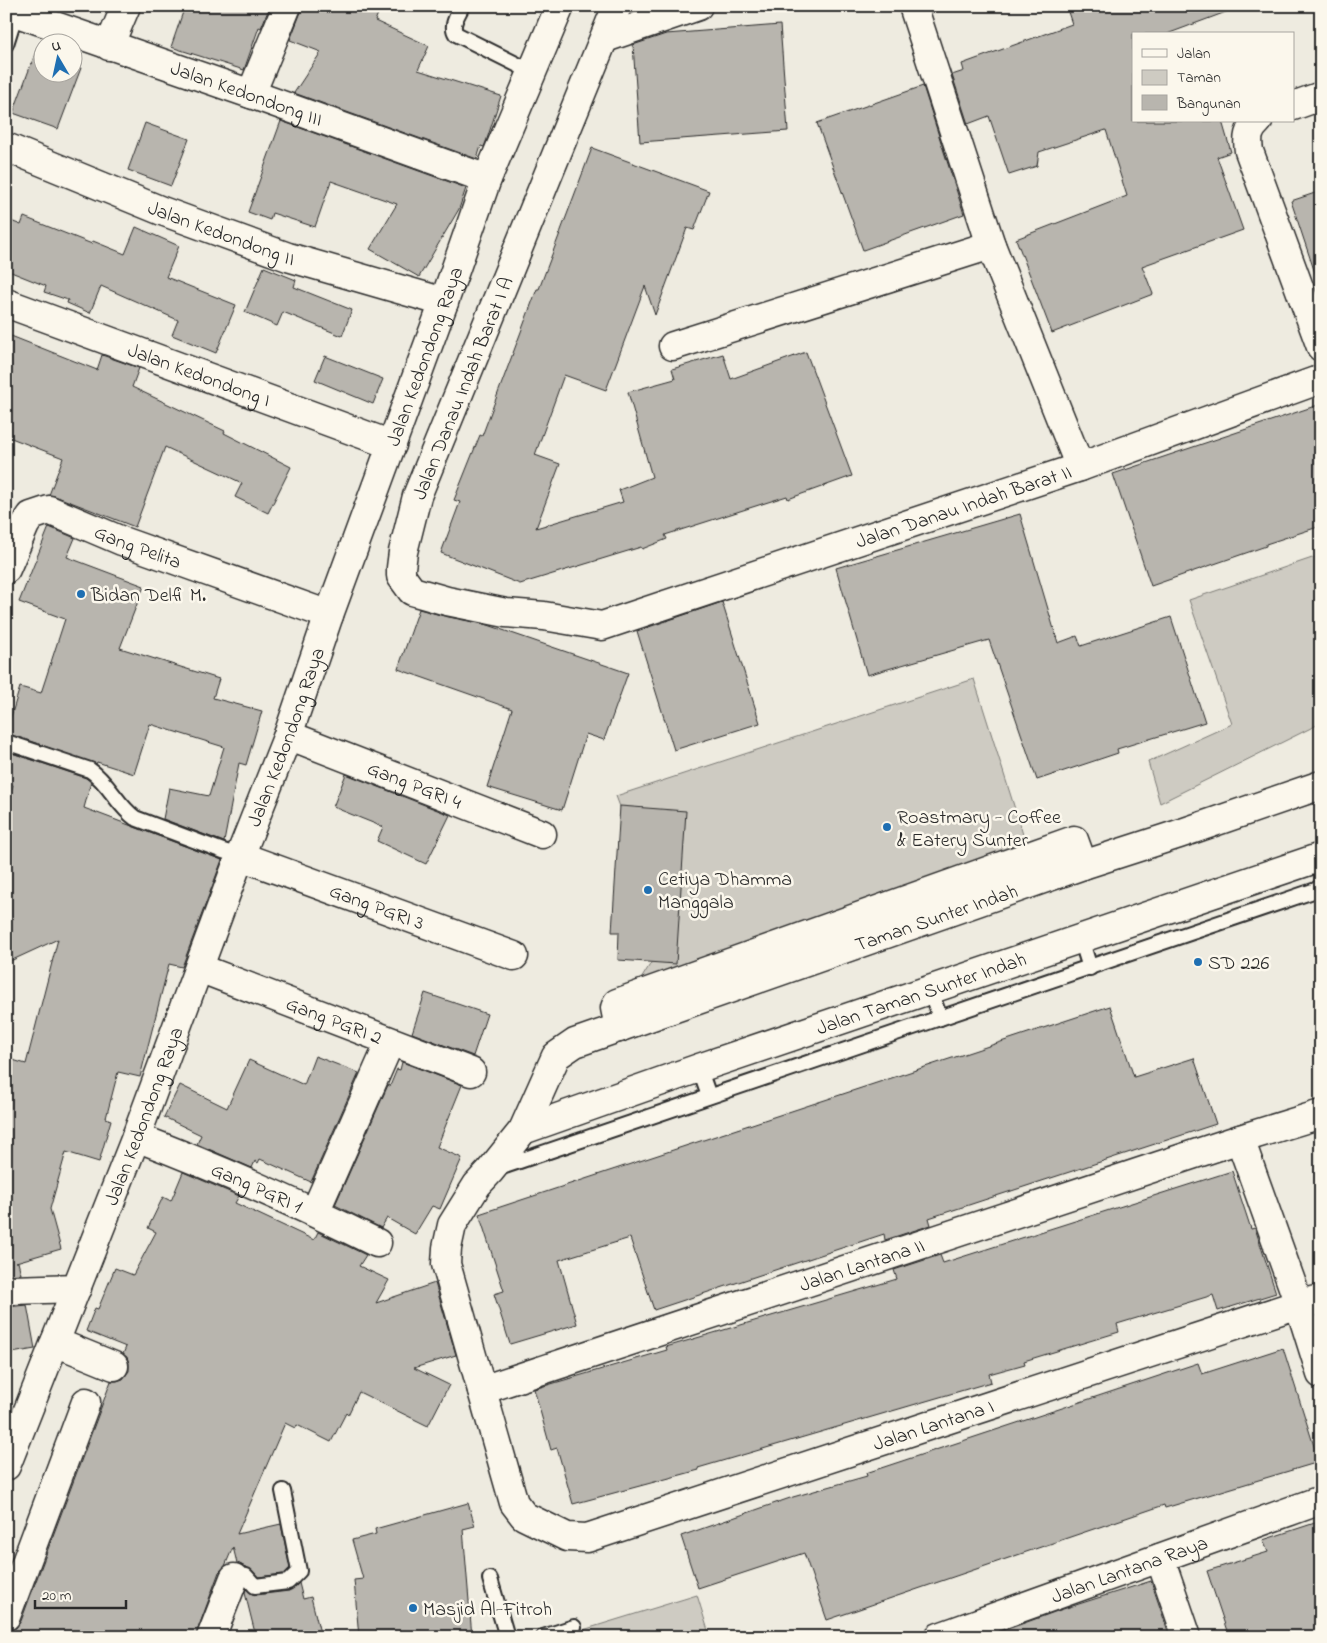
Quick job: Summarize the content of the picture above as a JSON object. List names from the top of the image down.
{
  "streets": {
    "street": [
      "Jalan Kedondong III",
      "Jalan Kedondong II",
      "Jalan Kedondong Raya",
      "Jalan Kedondong I",
      "Jalan Danau Indah Barat I A",
      "Jalan Danau Indah Barat II",
      "Gang Pelita",
      "Gang PGRI 4",
      "Gang PGRI 3",
      "Taman Sunter Indah",
      "Jalan Taman Sunter Indah",
      "Gang PGRI 2",
      "Gang PGRI 1",
      "Jalan Lantana II",
      "Jalan Lantana I",
      "Jalan Lantana Raya"
    ]
  },
  "crossings": [
    ["Jalan Kedondong III", "Jalan Kedondong Raya"],
    ["Jalan Kedondong II", "Jalan Kedondong Raya"],
    ["Jalan Kedondong Raya", "Jalan Kedondong I"],
    ["Jalan Kedondong Raya", "Gang Pelita"],
    ["Jalan Kedondong Raya", "Gang PGRI 4"],
    ["Jalan Kedondong Raya", "Gang PGRI 3"],
    ["Jalan Kedondong Raya", "Gang PGRI 2"],
    ["Jalan Kedondong Raya", "Gang PGRI 1"],
    ["Jalan Danau Indah Barat I A", "Jalan Danau Indah Barat II"],
    ["Taman Sunter Indah", "Jalan Taman Sunter Indah"],
    ["Jalan Lantana II", "Jalan Lantana I"]
  ],
  "places": [
    "Bidan Delfi M.",
    "Roastmary - Coffee & Eatery Sunter",
    "Cetiya Dhamma Manggala",
    "SD 226",
    "Masjid Al-Fitroh"
  ],
  "legend": ["Jalan", "Taman", "Bangunan"],
  "scale_bar": "20 m",
  "north": "top"
}
